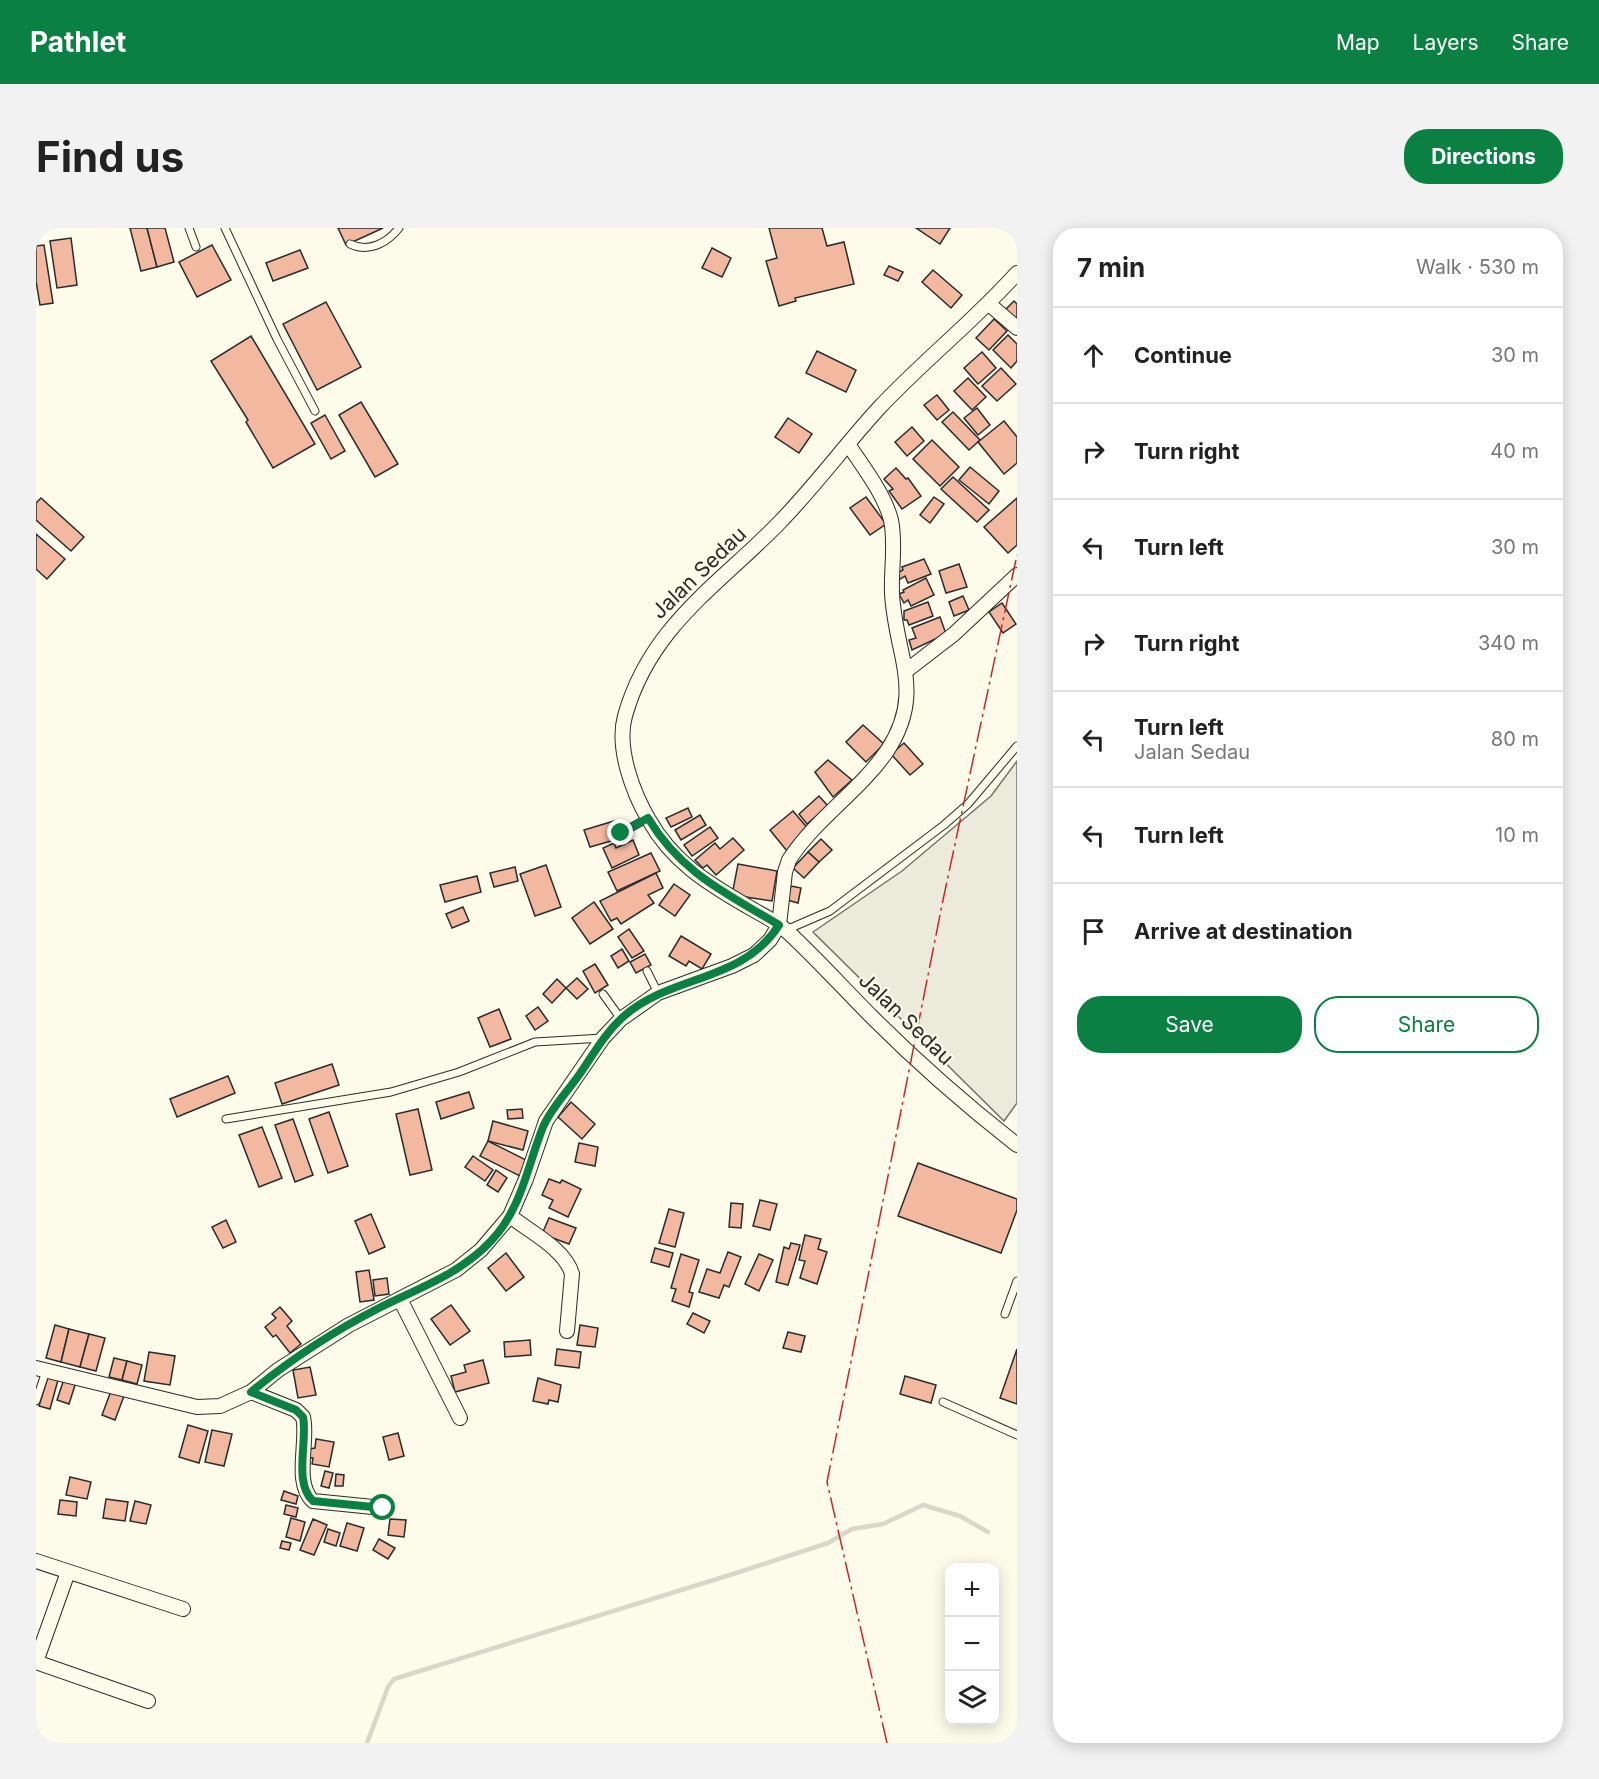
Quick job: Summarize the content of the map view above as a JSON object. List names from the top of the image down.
{
  "streets": {
    "street": ["Jalan Sedau"]
  },
  "page": {
    "header": "Pathlet",
    "nav": ["Map", "Layers", "Share"],
    "buttons": [
      "Directions",
      ["Save", "Share"]
    ],
    "title": "Find us",
    "heading": ["7 min", "Walk · 530 m"],
    "list": [
      ["Continue", "30 m"],
      ["Turn right", "40 m"],
      ["Turn left", "30 m"],
      ["Turn right", "340 m"],
      ["Turn left", "Jalan Sedau", "80 m"],
      ["Turn left", "10 m"],
      "Arrive at destination"
    ],
    "map_buttons": ["+", "−"]
  }
}
